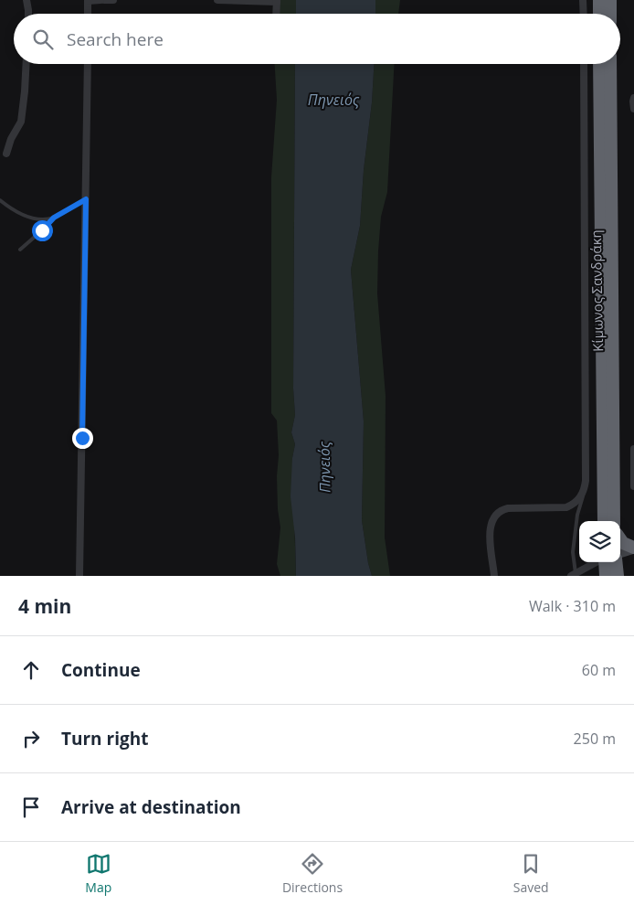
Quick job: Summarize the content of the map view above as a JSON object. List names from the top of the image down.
{
  "streets": {
    "highway": ["Κίμωνος Σανδράκη"]
  },
  "water": ["Πηνειός"],
  "page": {
    "search": "Search here",
    "heading": ["4 min", "Walk · 310 m"],
    "list": [
      ["Continue", "60 m"],
      ["Turn right", "250 m"],
      "Arrive at destination"
    ],
    "nav": ["Map", "Directions", "Saved"]
  }
}
